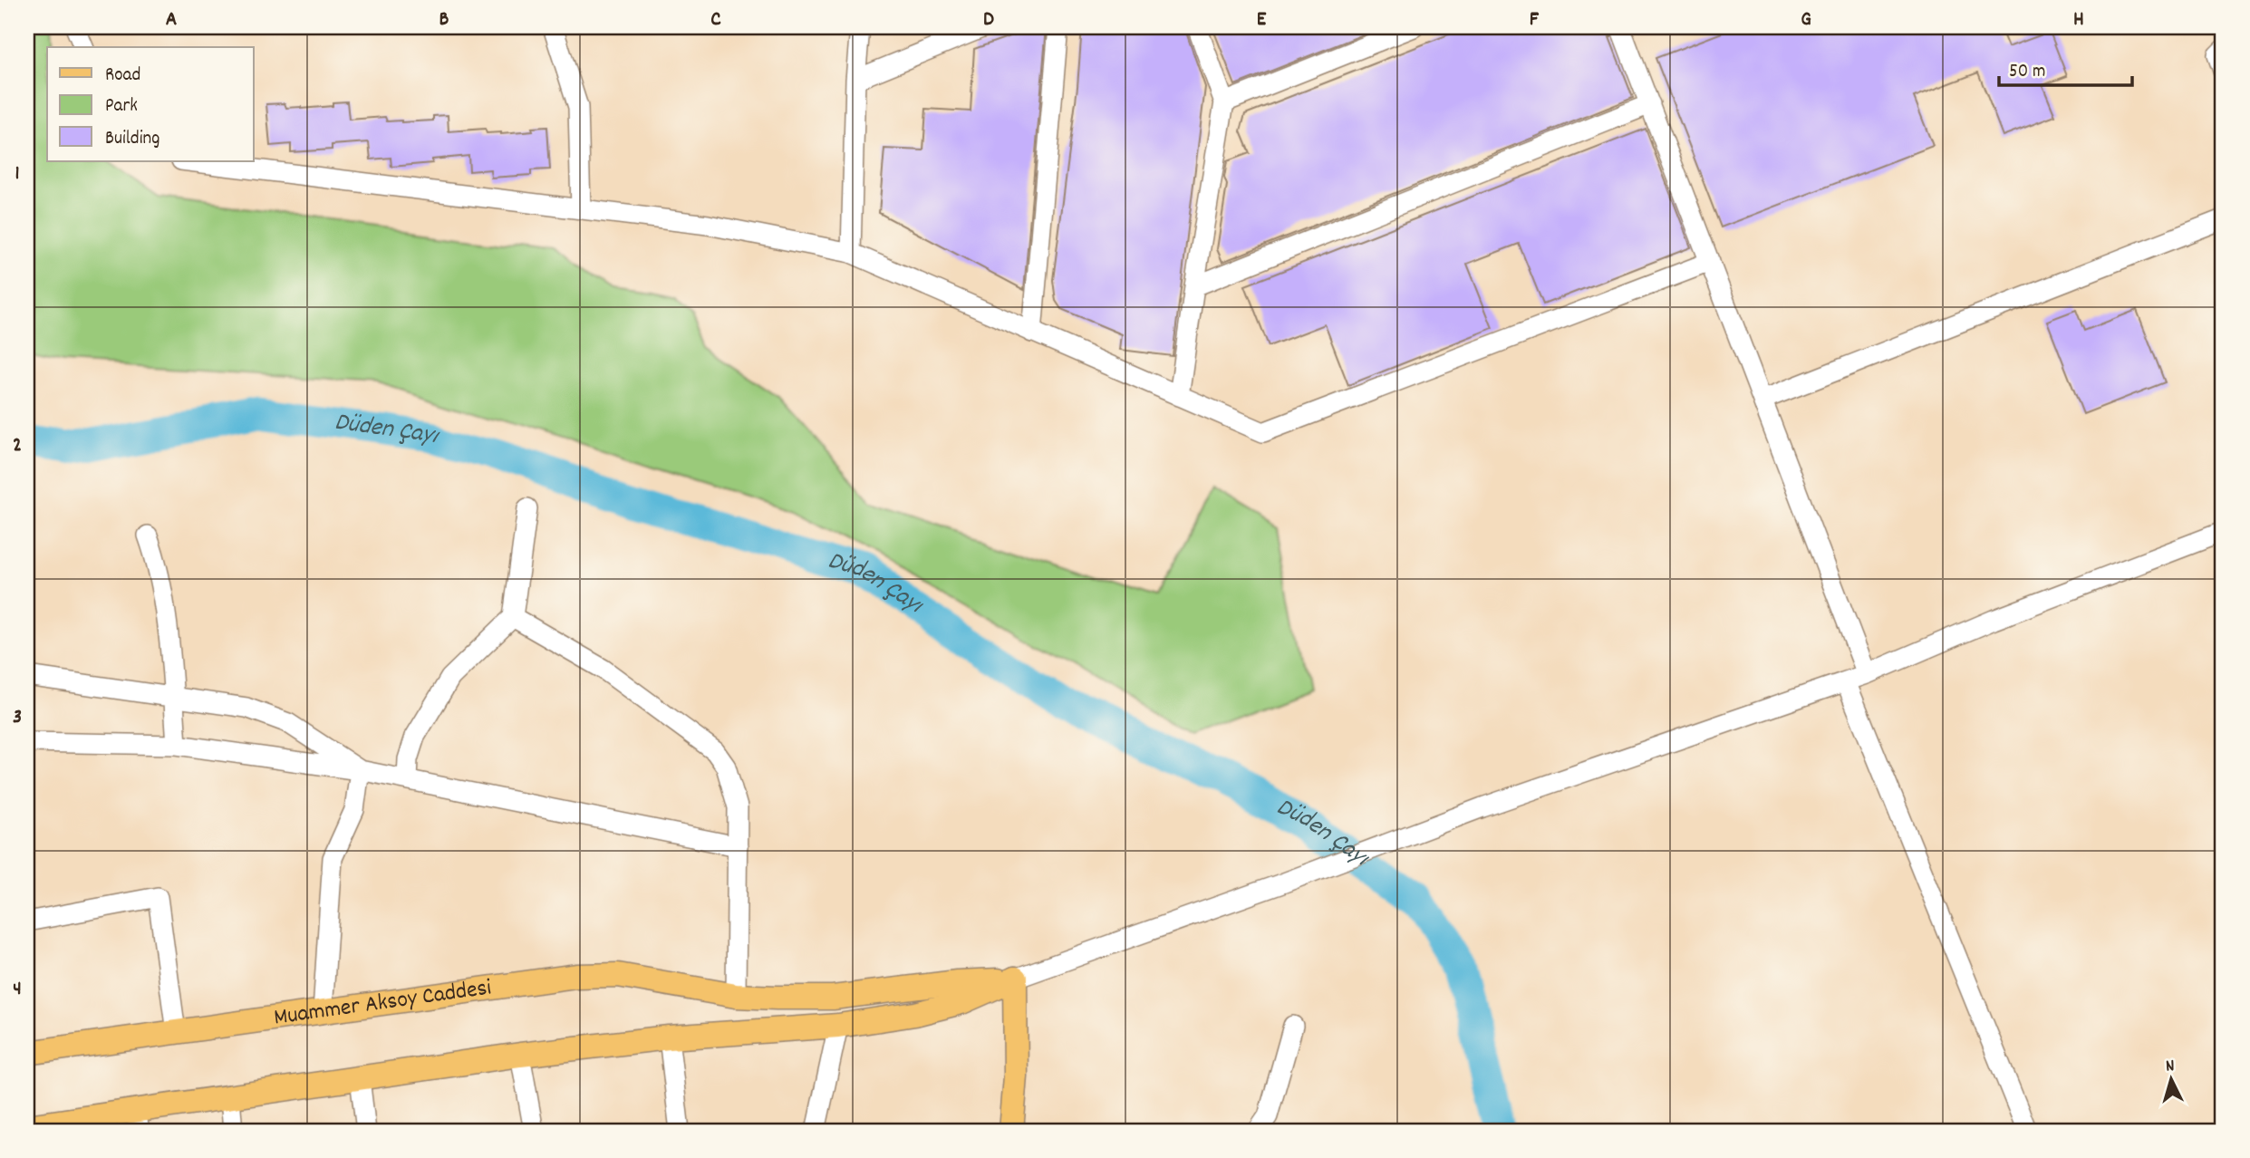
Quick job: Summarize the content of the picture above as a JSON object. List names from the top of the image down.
{
  "streets": {
    "main road": ["Muammer Aksoy Caddesi"]
  },
  "water": ["Düden Çayı"],
  "legend": ["Road", "Park", "Building"],
  "scale_bar": "50 m",
  "north": "top",
  "grid": {
    "columns": [
      "A",
      "B",
      "C",
      "D",
      "E",
      "F",
      "G",
      "H"
    ],
    "rows": [
      "1",
      "2",
      "3",
      "4"
    ]
  }
}
